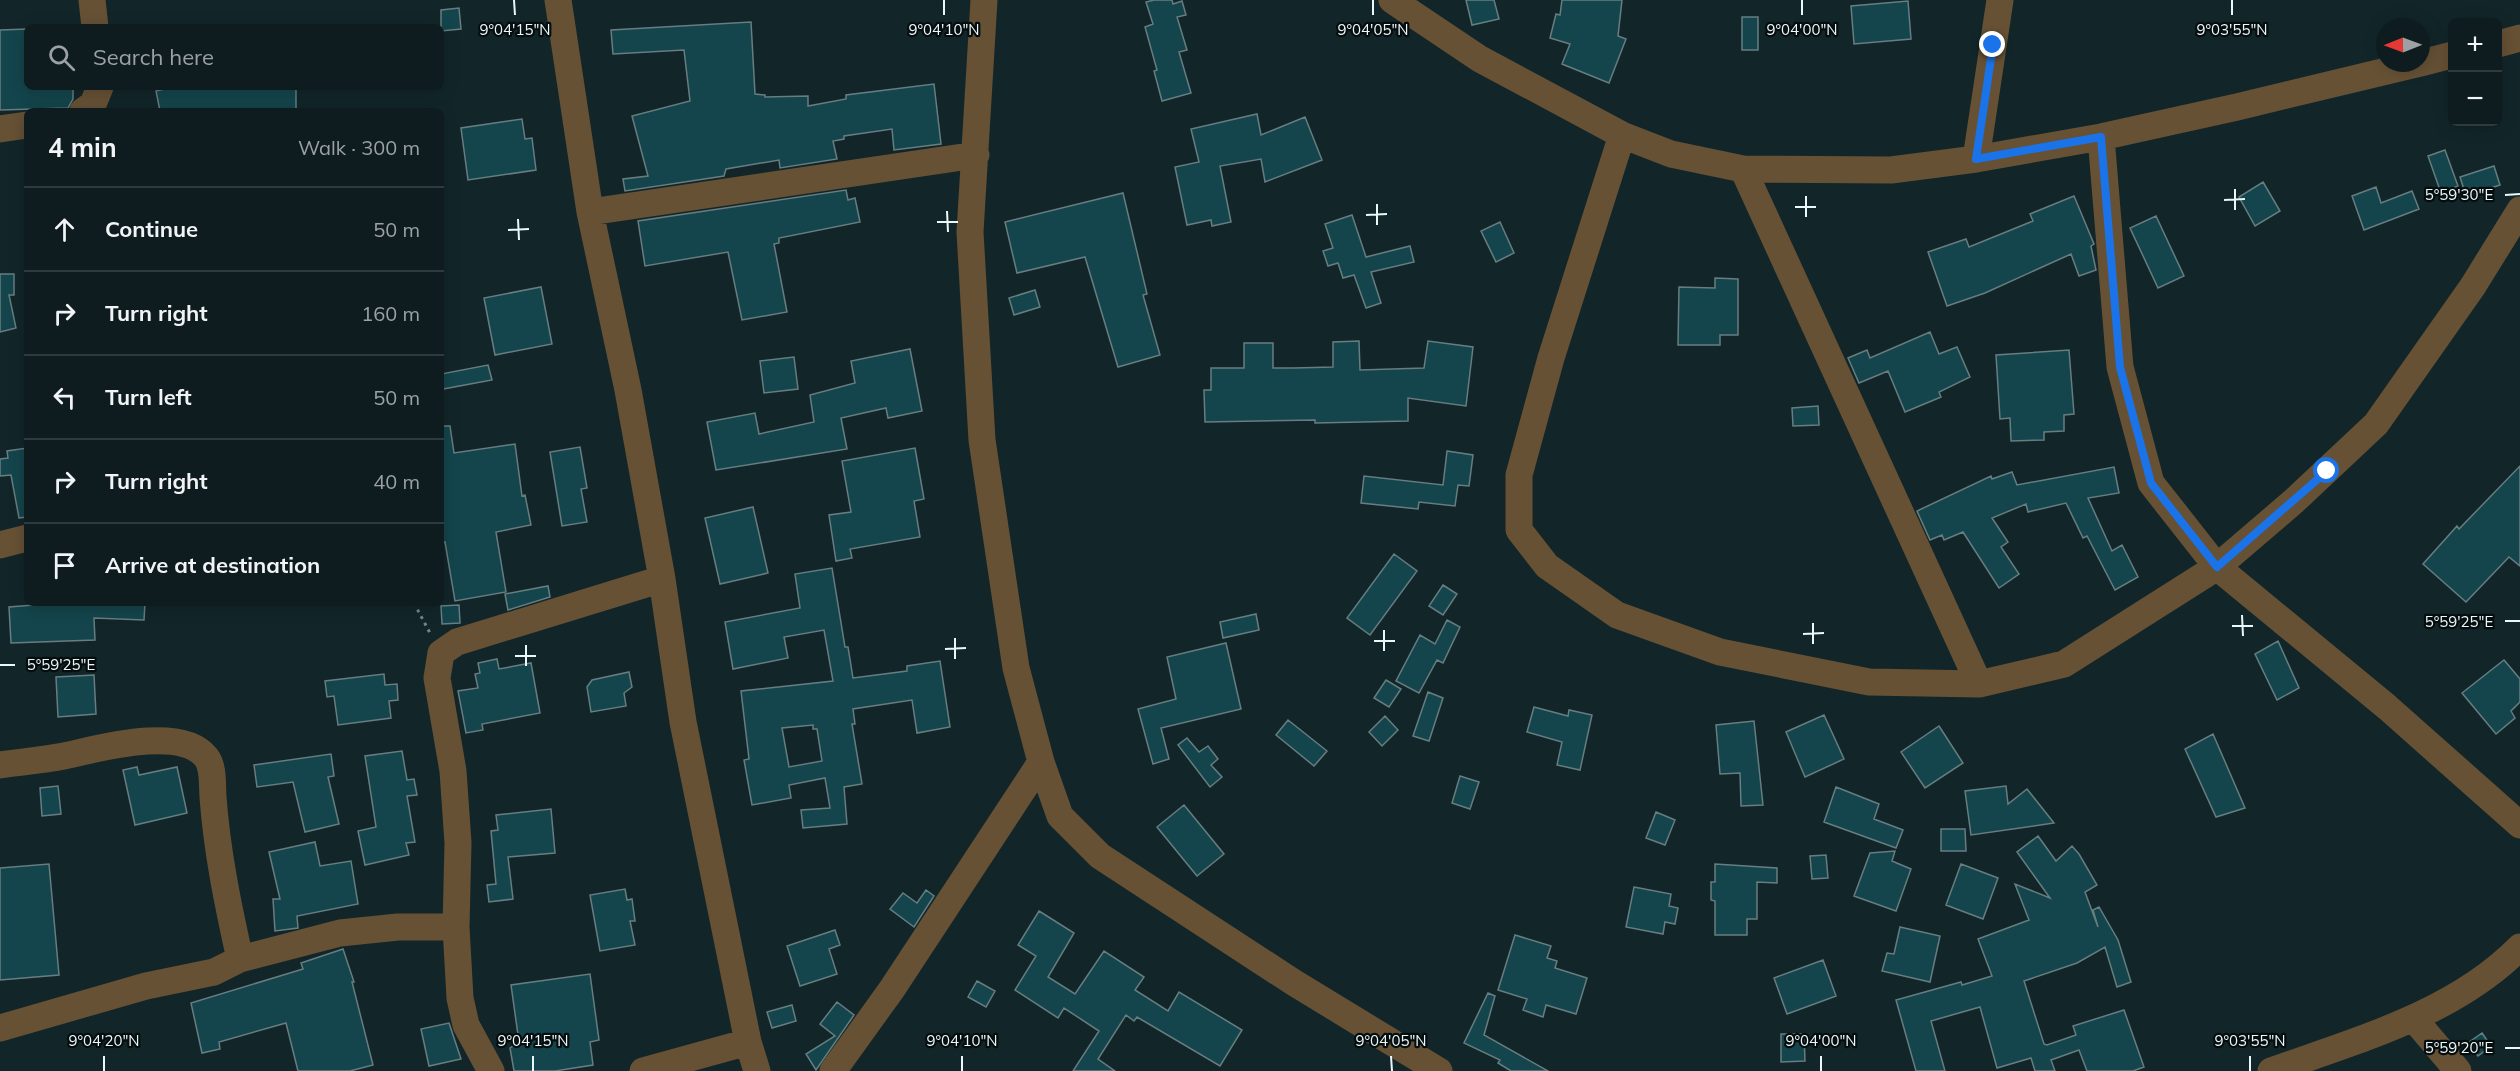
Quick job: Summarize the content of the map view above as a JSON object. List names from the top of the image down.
{
  "north": "left",
  "page": {
    "map_buttons": ["+", "−"],
    "search": "Search here",
    "heading": ["4 min", "Walk · 300 m"],
    "list": [
      ["Continue", "50 m"],
      ["Turn right", "160 m"],
      ["Turn left", "50 m"],
      ["Turn right", "40 m"],
      "Arrive at destination"
    ]
  },
  "coordinates": [
    "9°04'15\"N",
    "9°04'10\"N",
    "9°04'05\"N",
    "9°04'00\"N",
    "9°03'55\"N",
    "5°59'30\"E",
    "5°59'25\"E",
    "9°04'20\"N",
    "5°59'20\"E"
  ]
}
